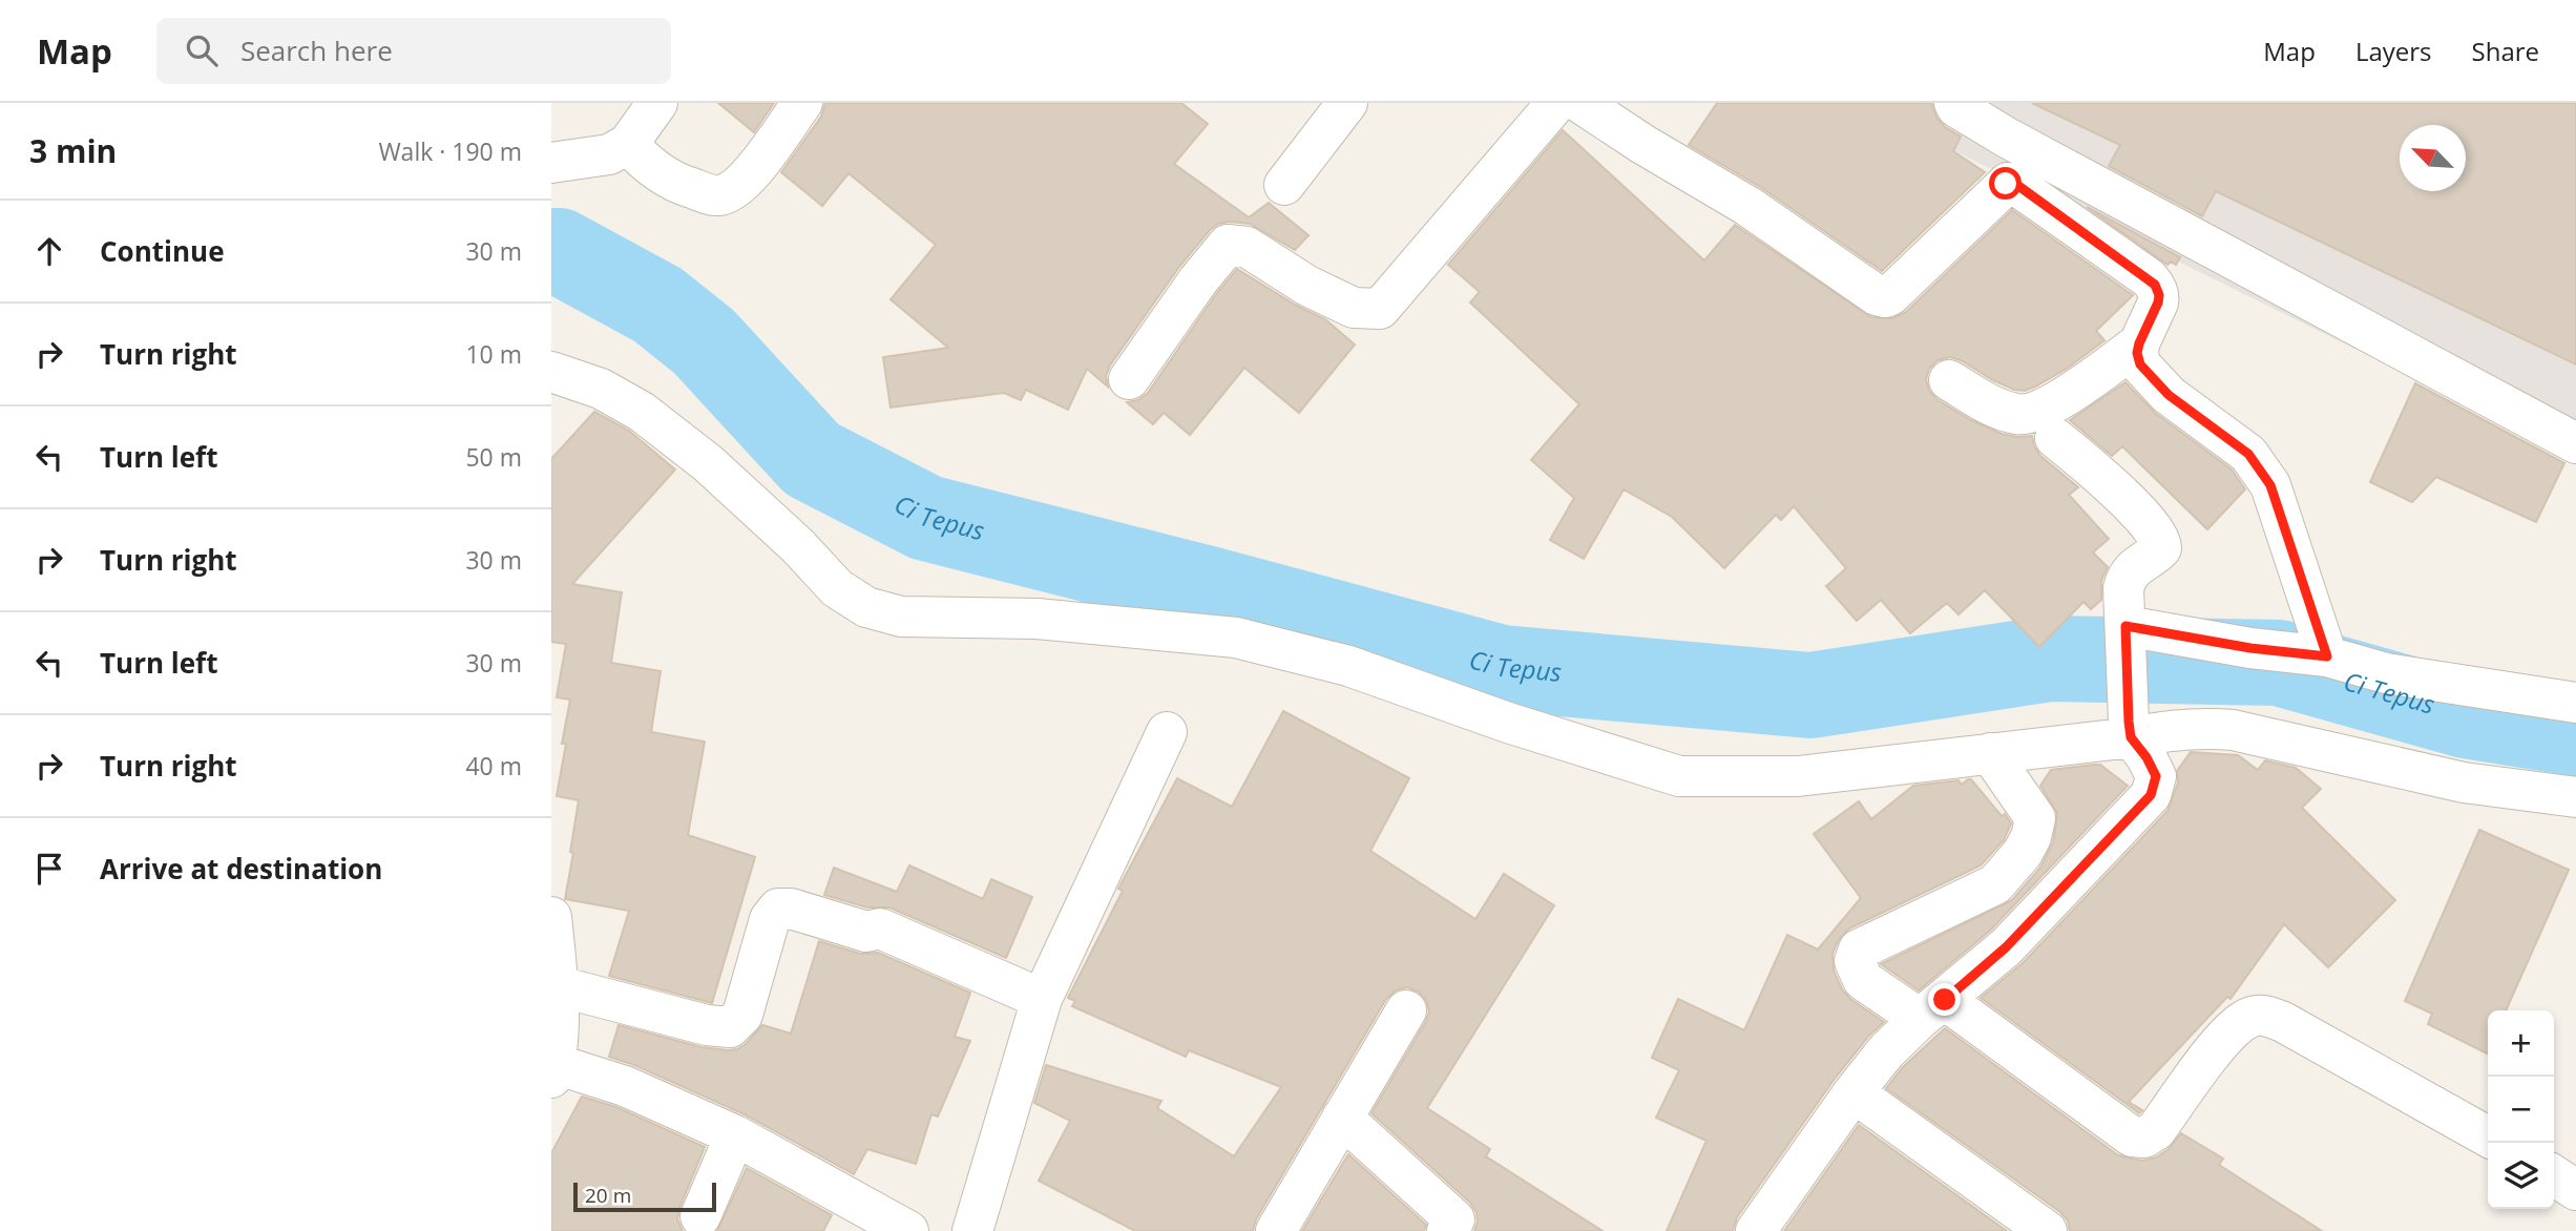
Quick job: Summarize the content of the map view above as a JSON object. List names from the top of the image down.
{
  "water": ["Ci Tepus"],
  "scale_bar": "20 m",
  "north": "top left",
  "page": {
    "header": "Map",
    "search": "Search here",
    "nav": ["Map", "Layers", "Share"],
    "heading": ["3 min", "Walk · 190 m"],
    "list": [
      ["Continue", "30 m"],
      ["Turn right", "10 m"],
      ["Turn left", "50 m"],
      ["Turn right", "30 m"],
      ["Turn left", "30 m"],
      ["Turn right", "40 m"],
      "Arrive at destination"
    ],
    "map_buttons": ["+", "−"],
    "scale": "20 m"
  }
}
